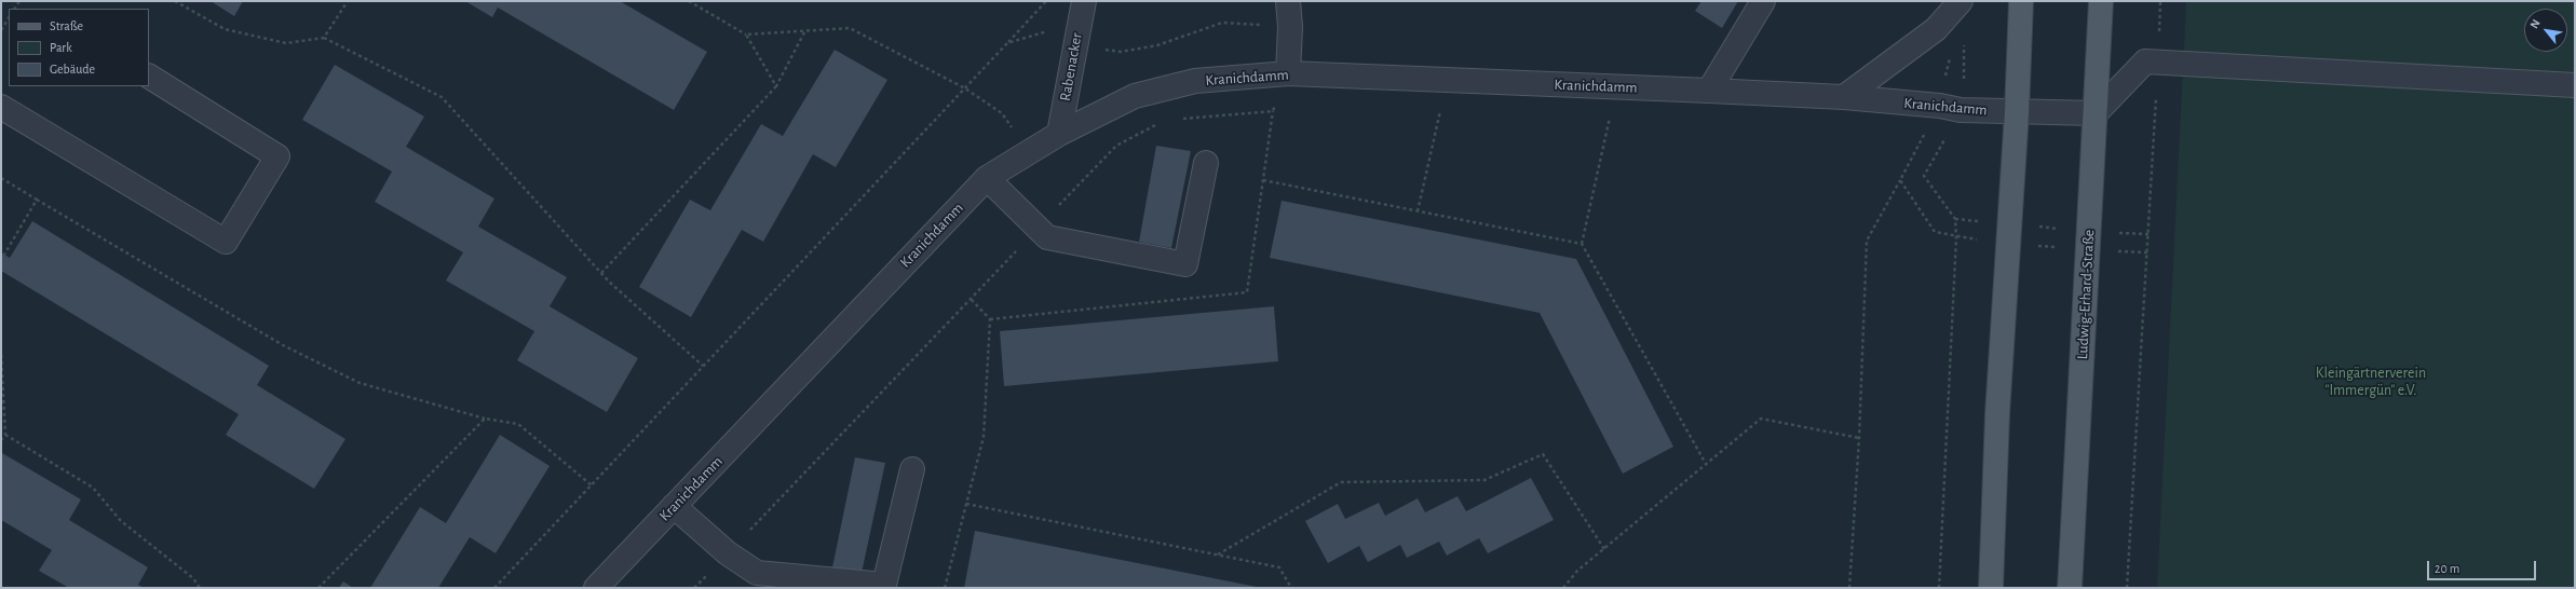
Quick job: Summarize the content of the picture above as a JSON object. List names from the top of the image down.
{
  "streets": {
    "main road": ["Ludwig-Erhard-Straße"],
    "street": ["Rabenacker", "Kranichdamm"]
  },
  "crossings": [
    ["Rabenacker", "Kranichdamm"],
    ["Kranichdamm", "Ludwig-Erhard-Straße"]
  ],
  "parks": ["Kleingärtnerverein \"Immergün\" e.V."],
  "legend": ["Straße", "Park", "Gebäude"],
  "scale_bar": "20 m",
  "north": "top left"
}
